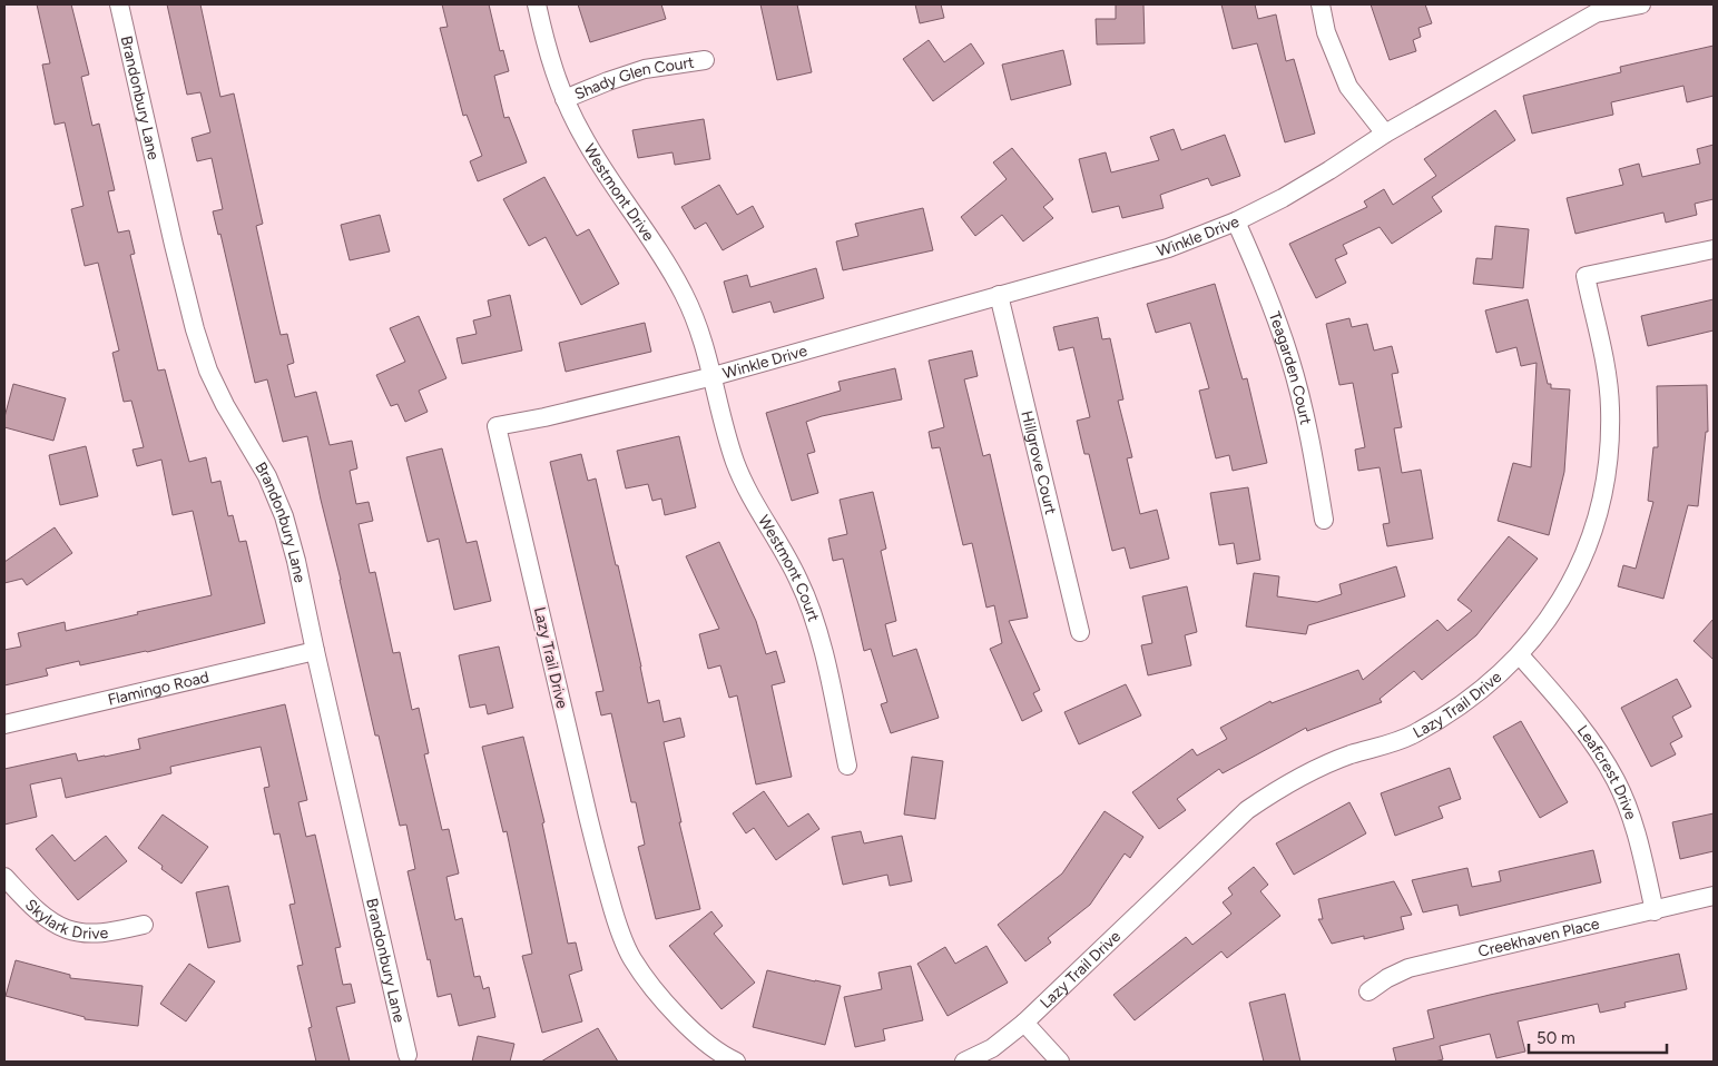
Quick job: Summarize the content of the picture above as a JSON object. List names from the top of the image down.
{
  "streets": {
    "street": [
      "Shady Glen Court",
      "Brandonbury Lane",
      "Westmont Drive",
      "Winkle Drive",
      "Teagarden Court",
      "Hillgrove Court",
      "Westmont Court",
      "Lazy Trail Drive",
      "Flamingo Road",
      "Leafcrest Drive",
      "Skylark Drive",
      "Creekhaven Place"
    ]
  },
  "crossings": [
    ["Shady Glen Court", "Westmont Drive"],
    ["Brandonbury Lane", "Flamingo Road"],
    ["Westmont Drive", "Winkle Drive"],
    ["Westmont Drive", "Westmont Court"],
    ["Westmont Drive", "Lazy Trail Drive"],
    ["Winkle Drive", "Teagarden Court"],
    ["Winkle Drive", "Hillgrove Court"],
    ["Winkle Drive", "Westmont Court"],
    ["Winkle Drive", "Lazy Trail Drive"],
    ["Westmont Court", "Lazy Trail Drive"],
    ["Lazy Trail Drive", "Leafcrest Drive"],
    ["Leafcrest Drive", "Creekhaven Place"]
  ],
  "scale_bar": "50 m"
}
